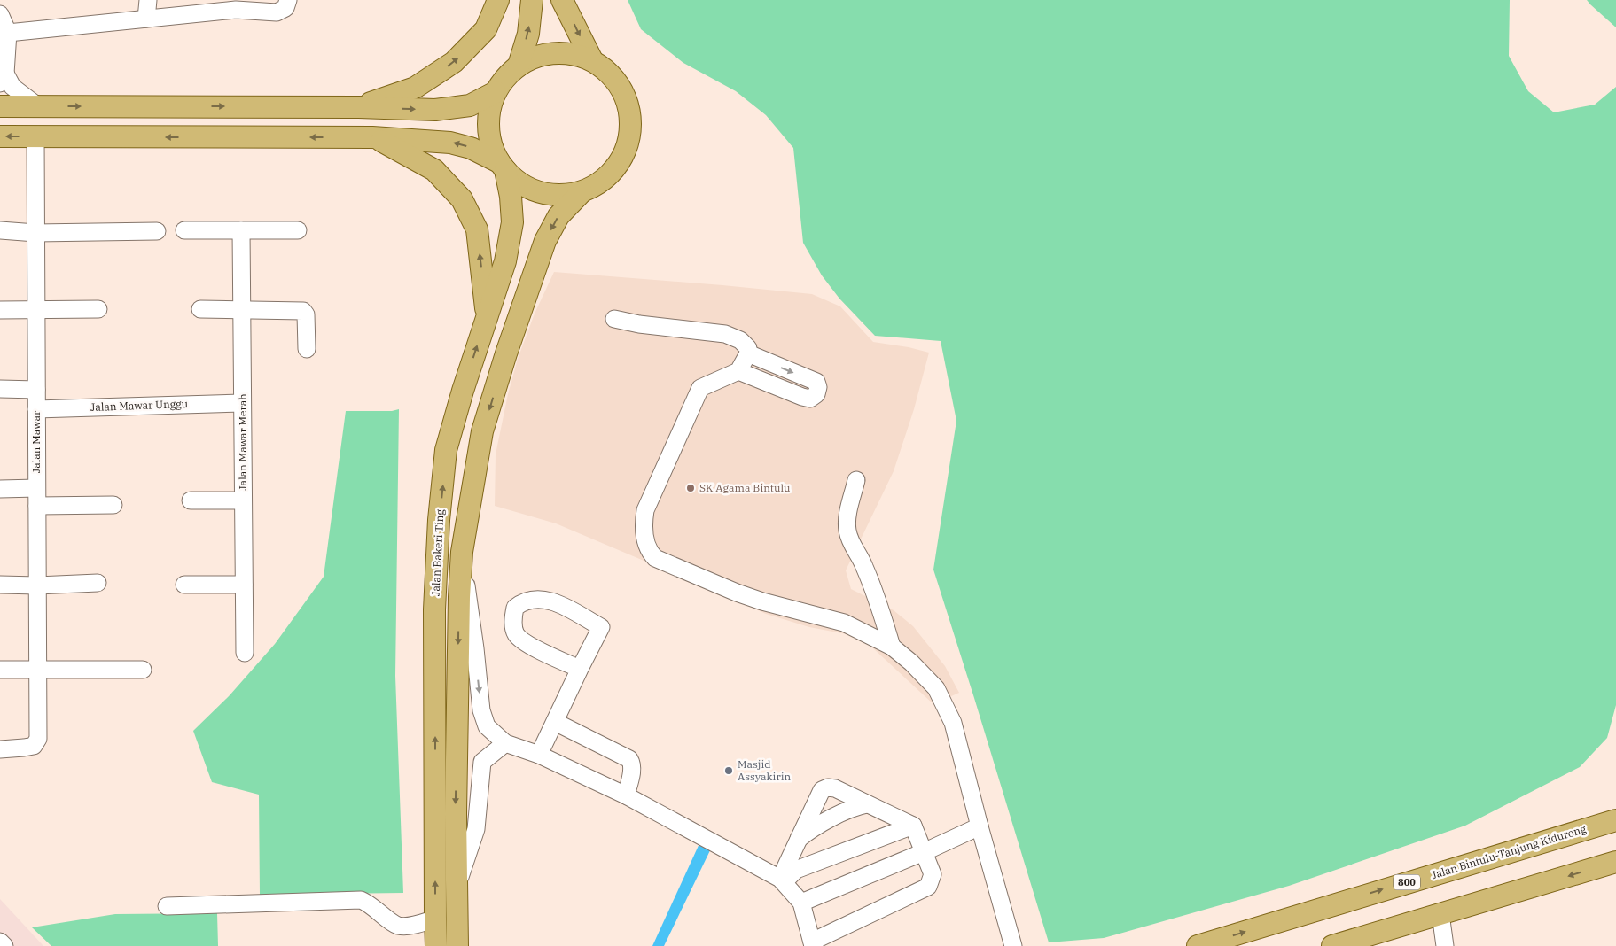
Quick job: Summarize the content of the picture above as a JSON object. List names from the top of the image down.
{
  "streets": {
    "main road": ["Jalan Bakeri Ting", "Jalan Bintulu-Tanjung Kidurong", "800"],
    "street": ["Jalan Mawar Unggu", "Jalan Mawar", "Jalan Mawar Merah"]
  },
  "crossings": [
    ["Jalan Mawar Unggu", "Jalan Mawar"],
    ["Jalan Mawar Unggu", "Jalan Mawar Merah"]
  ],
  "places": ["SK Agama Bintulu", "Masjid Assyakirin"]
}
